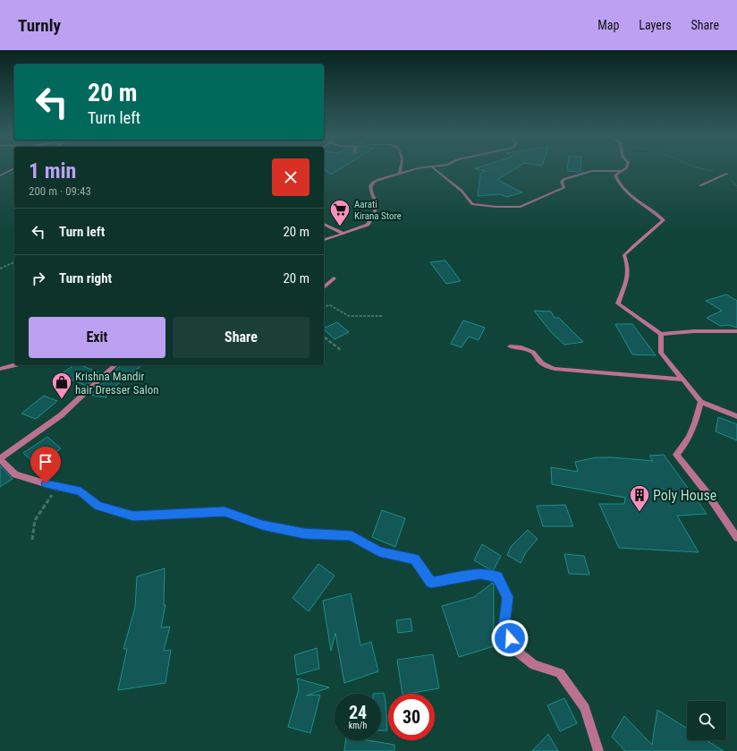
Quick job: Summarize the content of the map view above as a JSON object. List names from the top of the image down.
{
  "places": {
    "supermarket": ["Aarati Kirana Store"],
    "shop": ["Krishna Mandir hair Dresser Salon"],
    "building": ["Poly House"]
  },
  "page": {
    "header": "Turnly",
    "nav": ["Map", "Layers", "Share"],
    "turn": ["20 m", "Turn left"],
    "heading": ["1 min", "200 m · 09:43"],
    "list": [
      {
        "name": "Turn left",
        "value": "20 m"
      },
      {
        "name": "Turn right",
        "value": "20 m"
      }
    ],
    "buttons": ["Exit", "Share"],
    "speed": "24 km/h",
    "limit": "30"
  }
}
